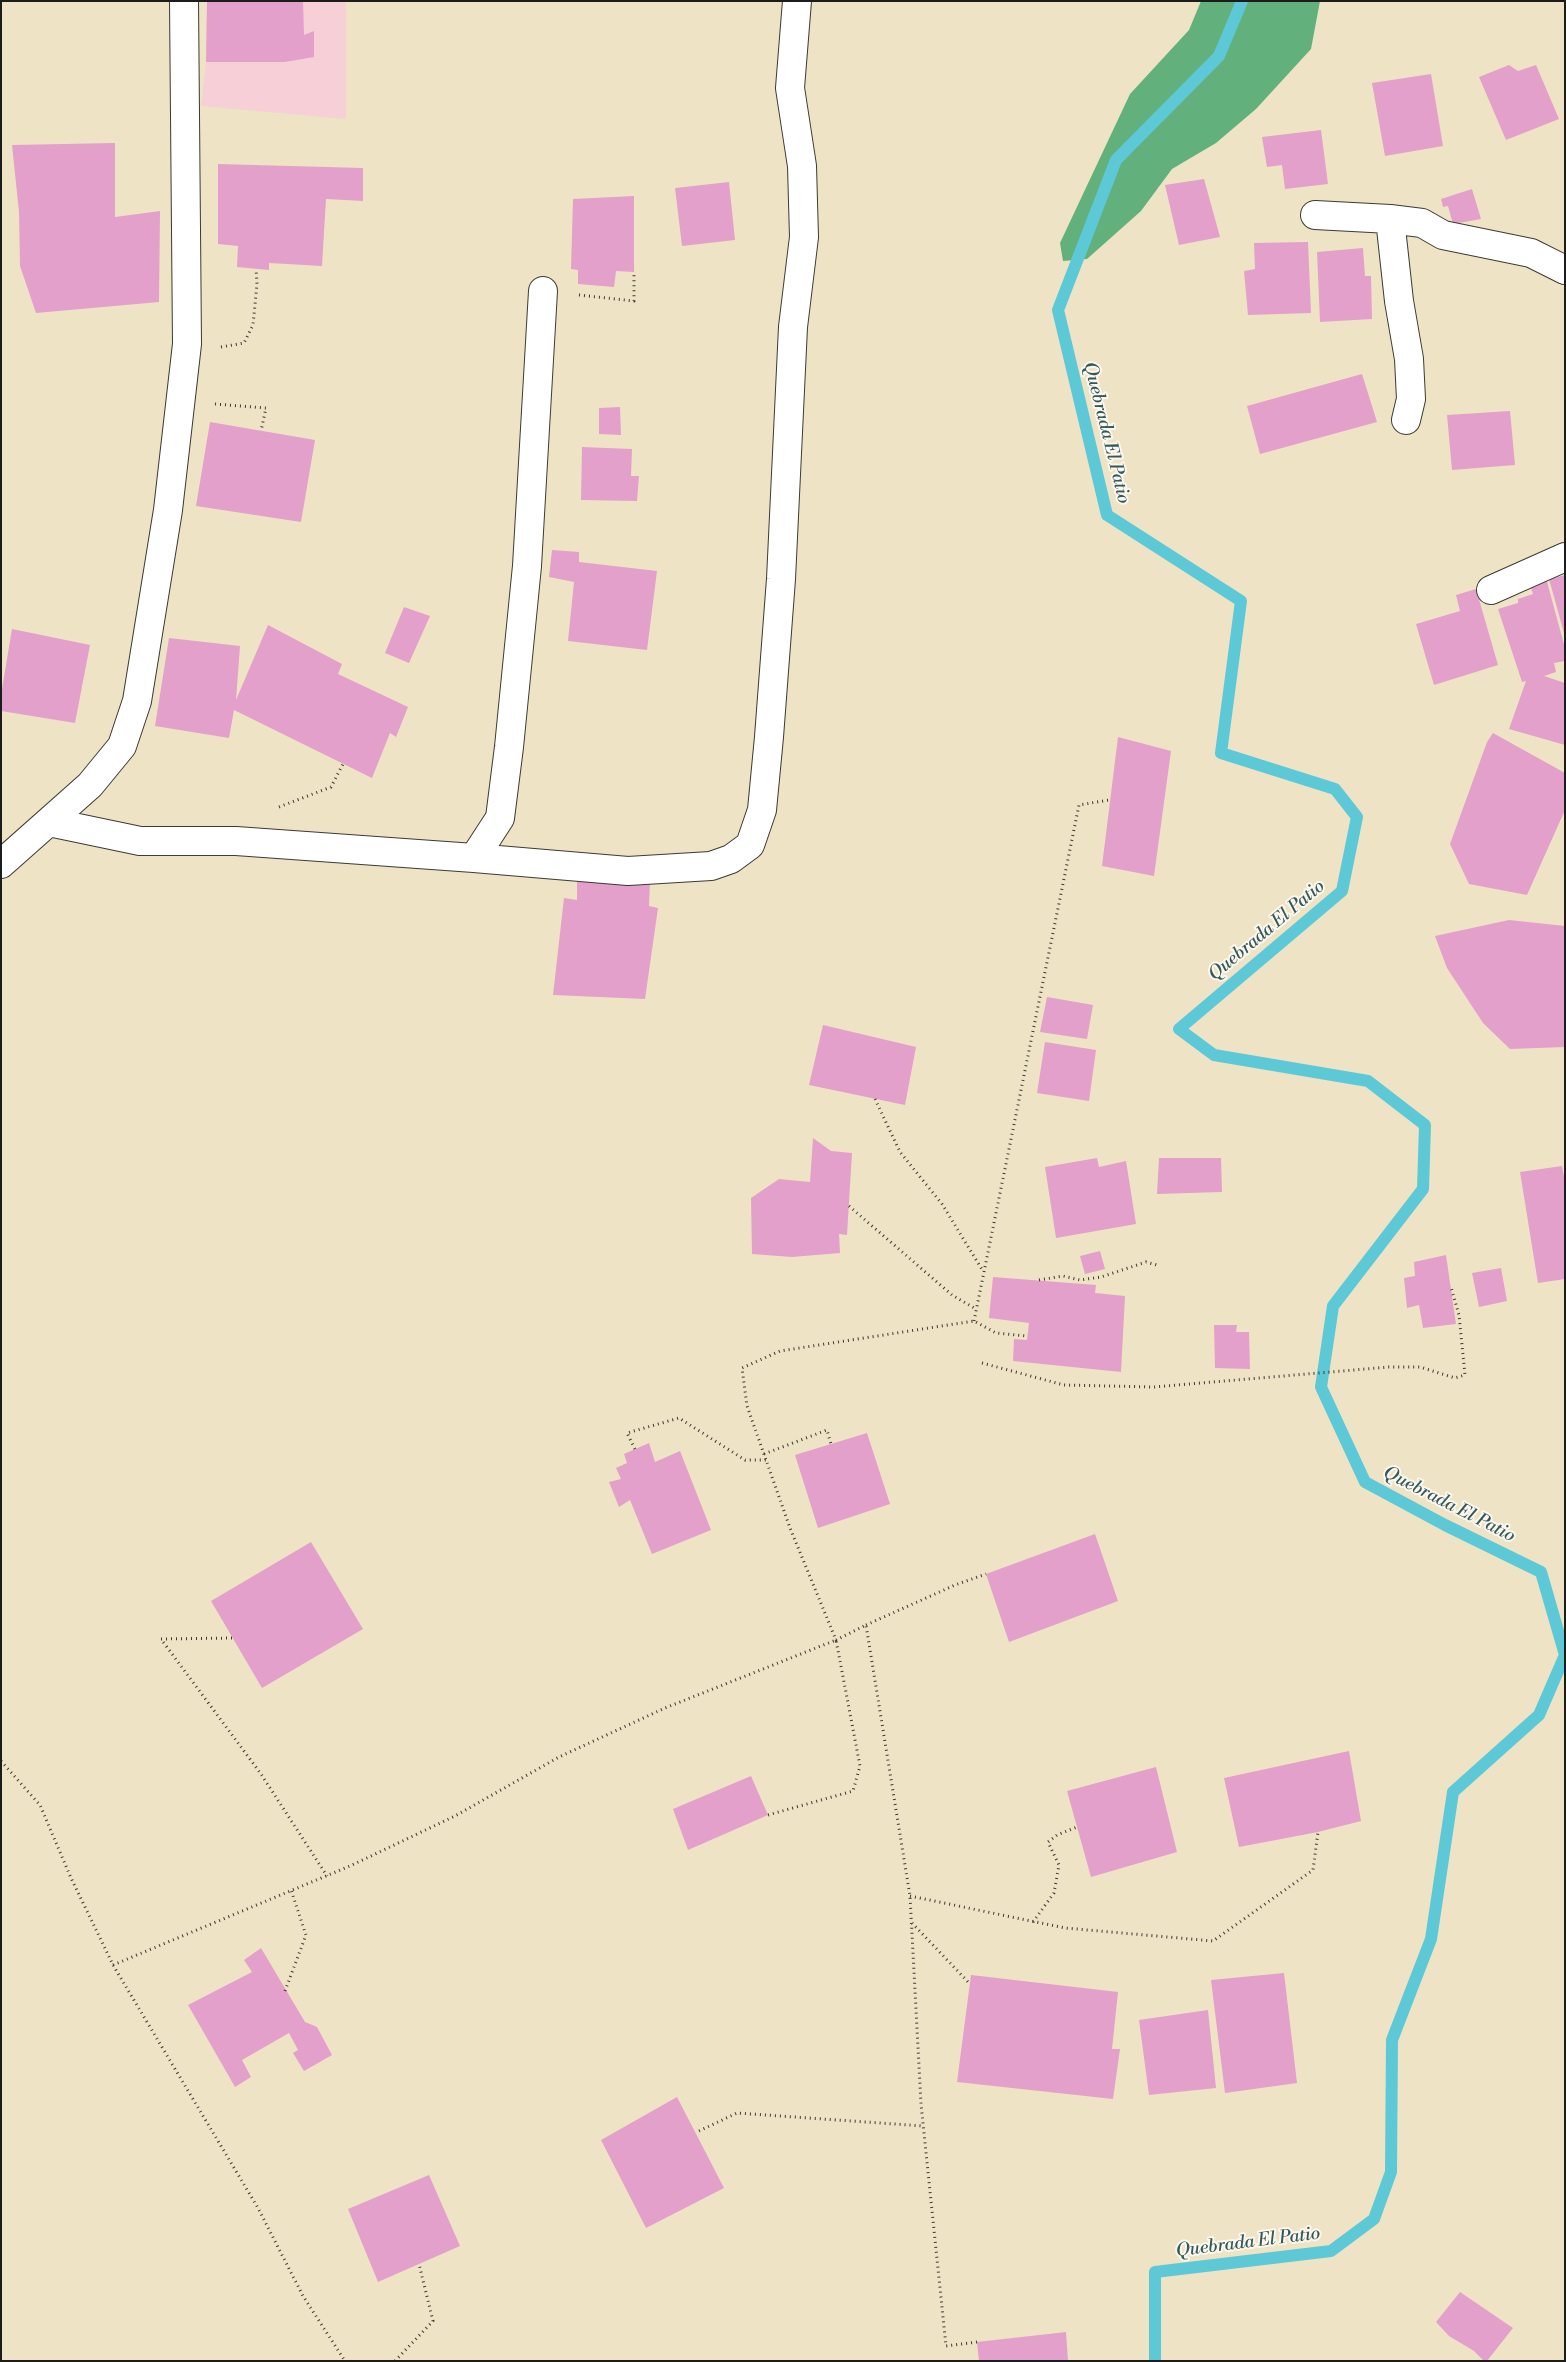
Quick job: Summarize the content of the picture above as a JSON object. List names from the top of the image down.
{
  "water": ["Quebrada El Patio"]
}
